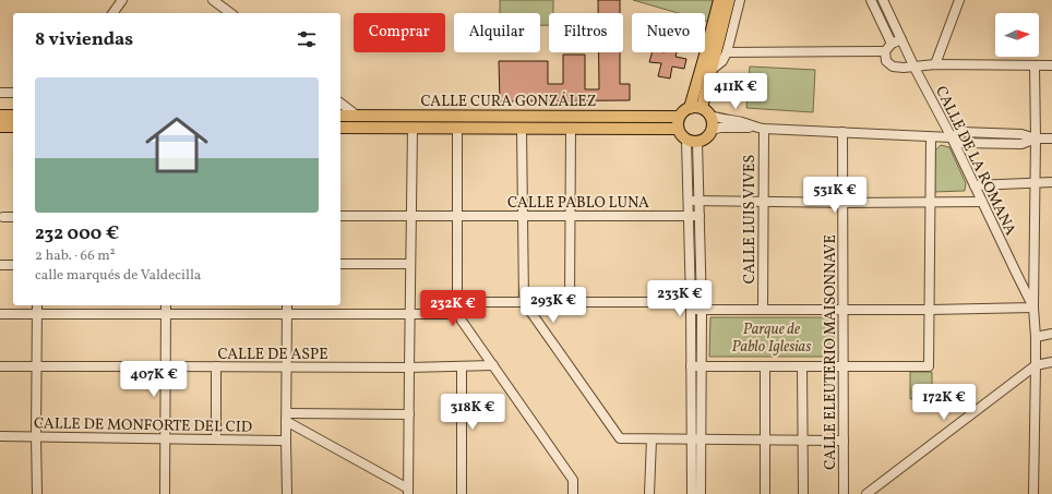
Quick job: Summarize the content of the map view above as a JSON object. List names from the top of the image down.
{
  "streets": {
    "main road": ["CALLE CURA GONZÁLEZ"],
    "street": [
      "CALLE DE LA ROMANA",
      "CALLE PABLO LUNA",
      "CALLE LUIS VIVES",
      "CALLE ELEUTERIO MAISONNAVE",
      "CALLE DE ASPE",
      "CALLE DE MONFORTE DEL CID"
    ]
  },
  "parks": ["Parque de Pablo Iglesias"],
  "north": "right",
  "page": {
    "chip": [
      "Comprar",
      "Alquilar",
      "Filtros",
      "Nuevo"
    ],
    "heading": "8 viviendas",
    "list": [
      {
        "name": "232 000 €",
        "note": "2 hab. · 66 m² · calle marqués de Valdecilla"
      }
    ],
    "price": [
      "411K €",
      "531K €",
      "233K €",
      "293K €",
      "232K €",
      "407K €",
      "172K €",
      "318K €"
    ]
  }
}
